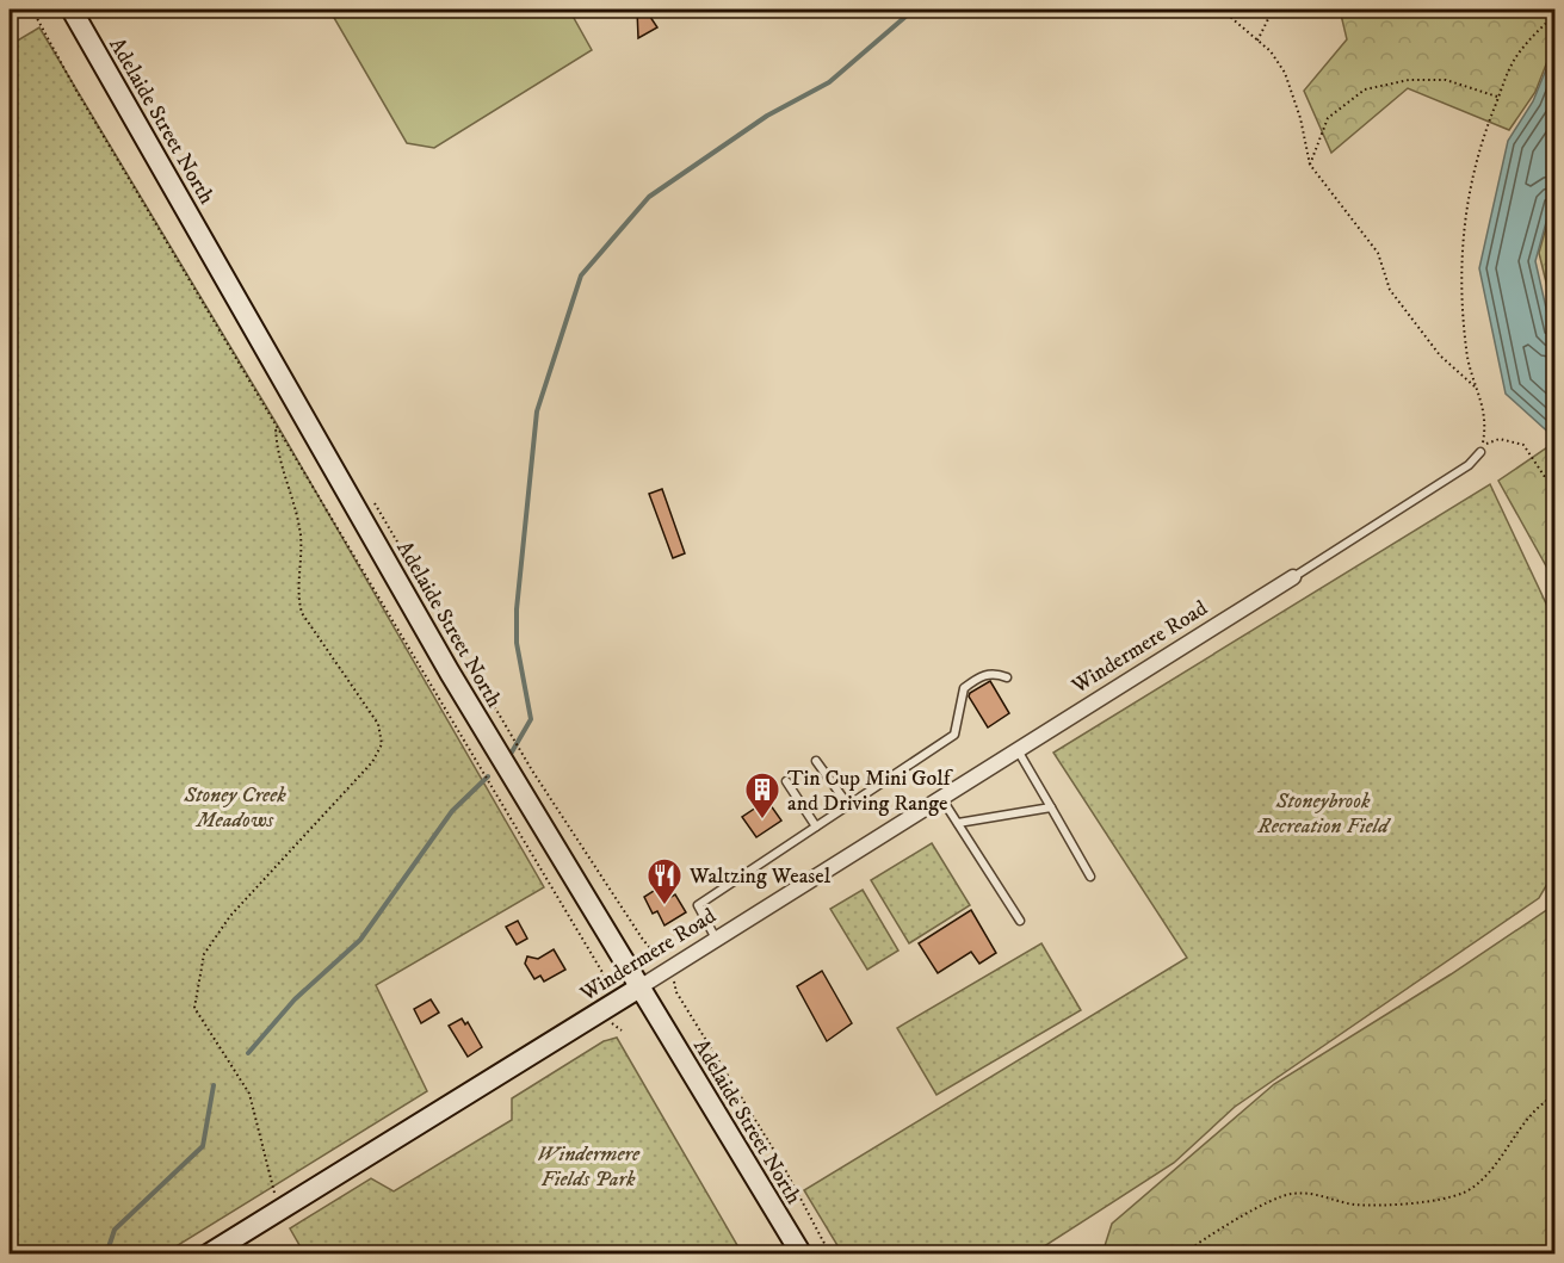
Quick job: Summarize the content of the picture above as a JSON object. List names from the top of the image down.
{
  "streets": {
    "main road": ["Adelaide Street North", "Windermere Road"]
  },
  "crossings": [
    ["Adelaide Street North", "Windermere Road"]
  ],
  "parks": ["Stoney Creek Meadows", "Stoneybrook Recreation Field", "Windermere Fields Park"],
  "places": {
    "building": ["Tin Cup Mini Golf and Driving Range"],
    "restaurant": ["Waltzing Weasel"]
  }
}
